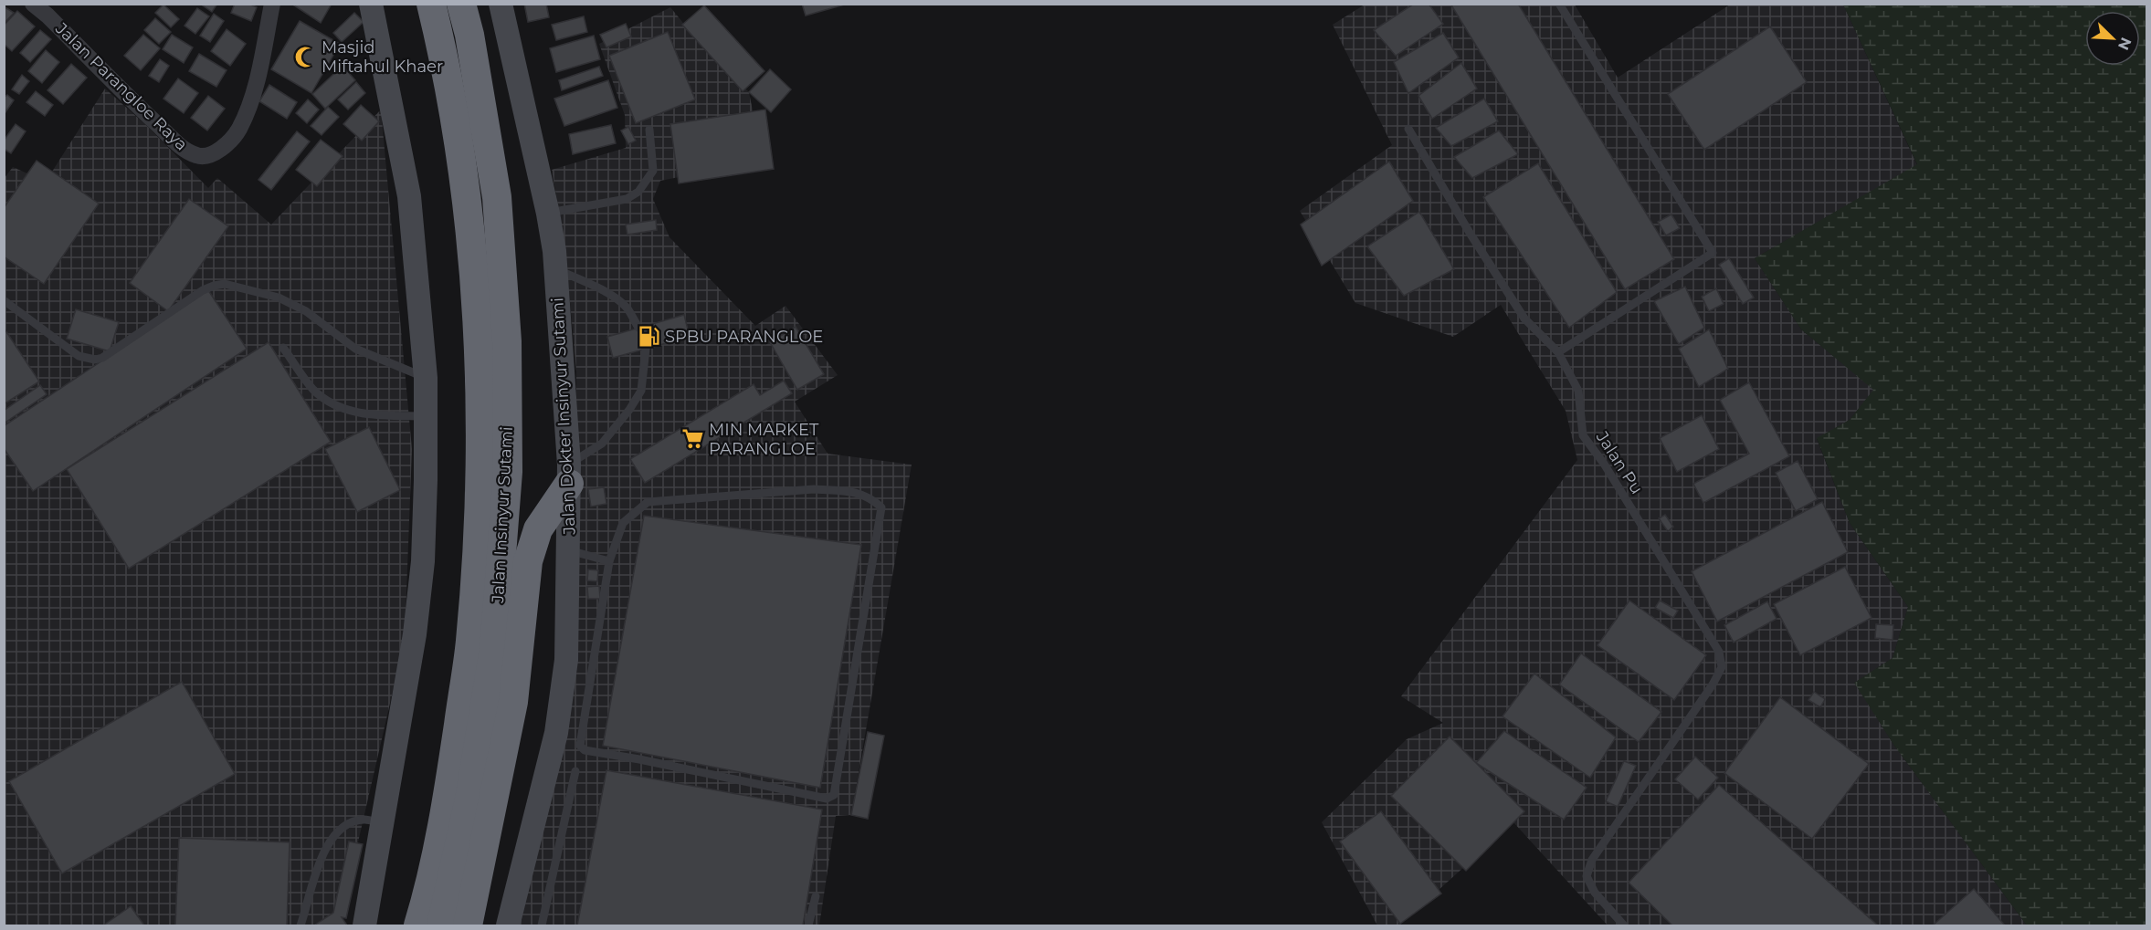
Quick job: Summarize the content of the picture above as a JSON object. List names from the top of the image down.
{
  "streets": {
    "highway": ["Jalan Insinyur Sutami"],
    "street": ["Jalan Parangloe Raya", "Jalan Dokter Insinyur Sutami"],
    "lane": ["Jalan Pu"]
  },
  "places": {
    "mosque": ["Masjid Miftahul Khaer"],
    "fuel station": ["SPBU PARANGLOE"],
    "supermarket": ["MIN MARKET PARANGLOE"]
  },
  "north": "bottom right"
}
